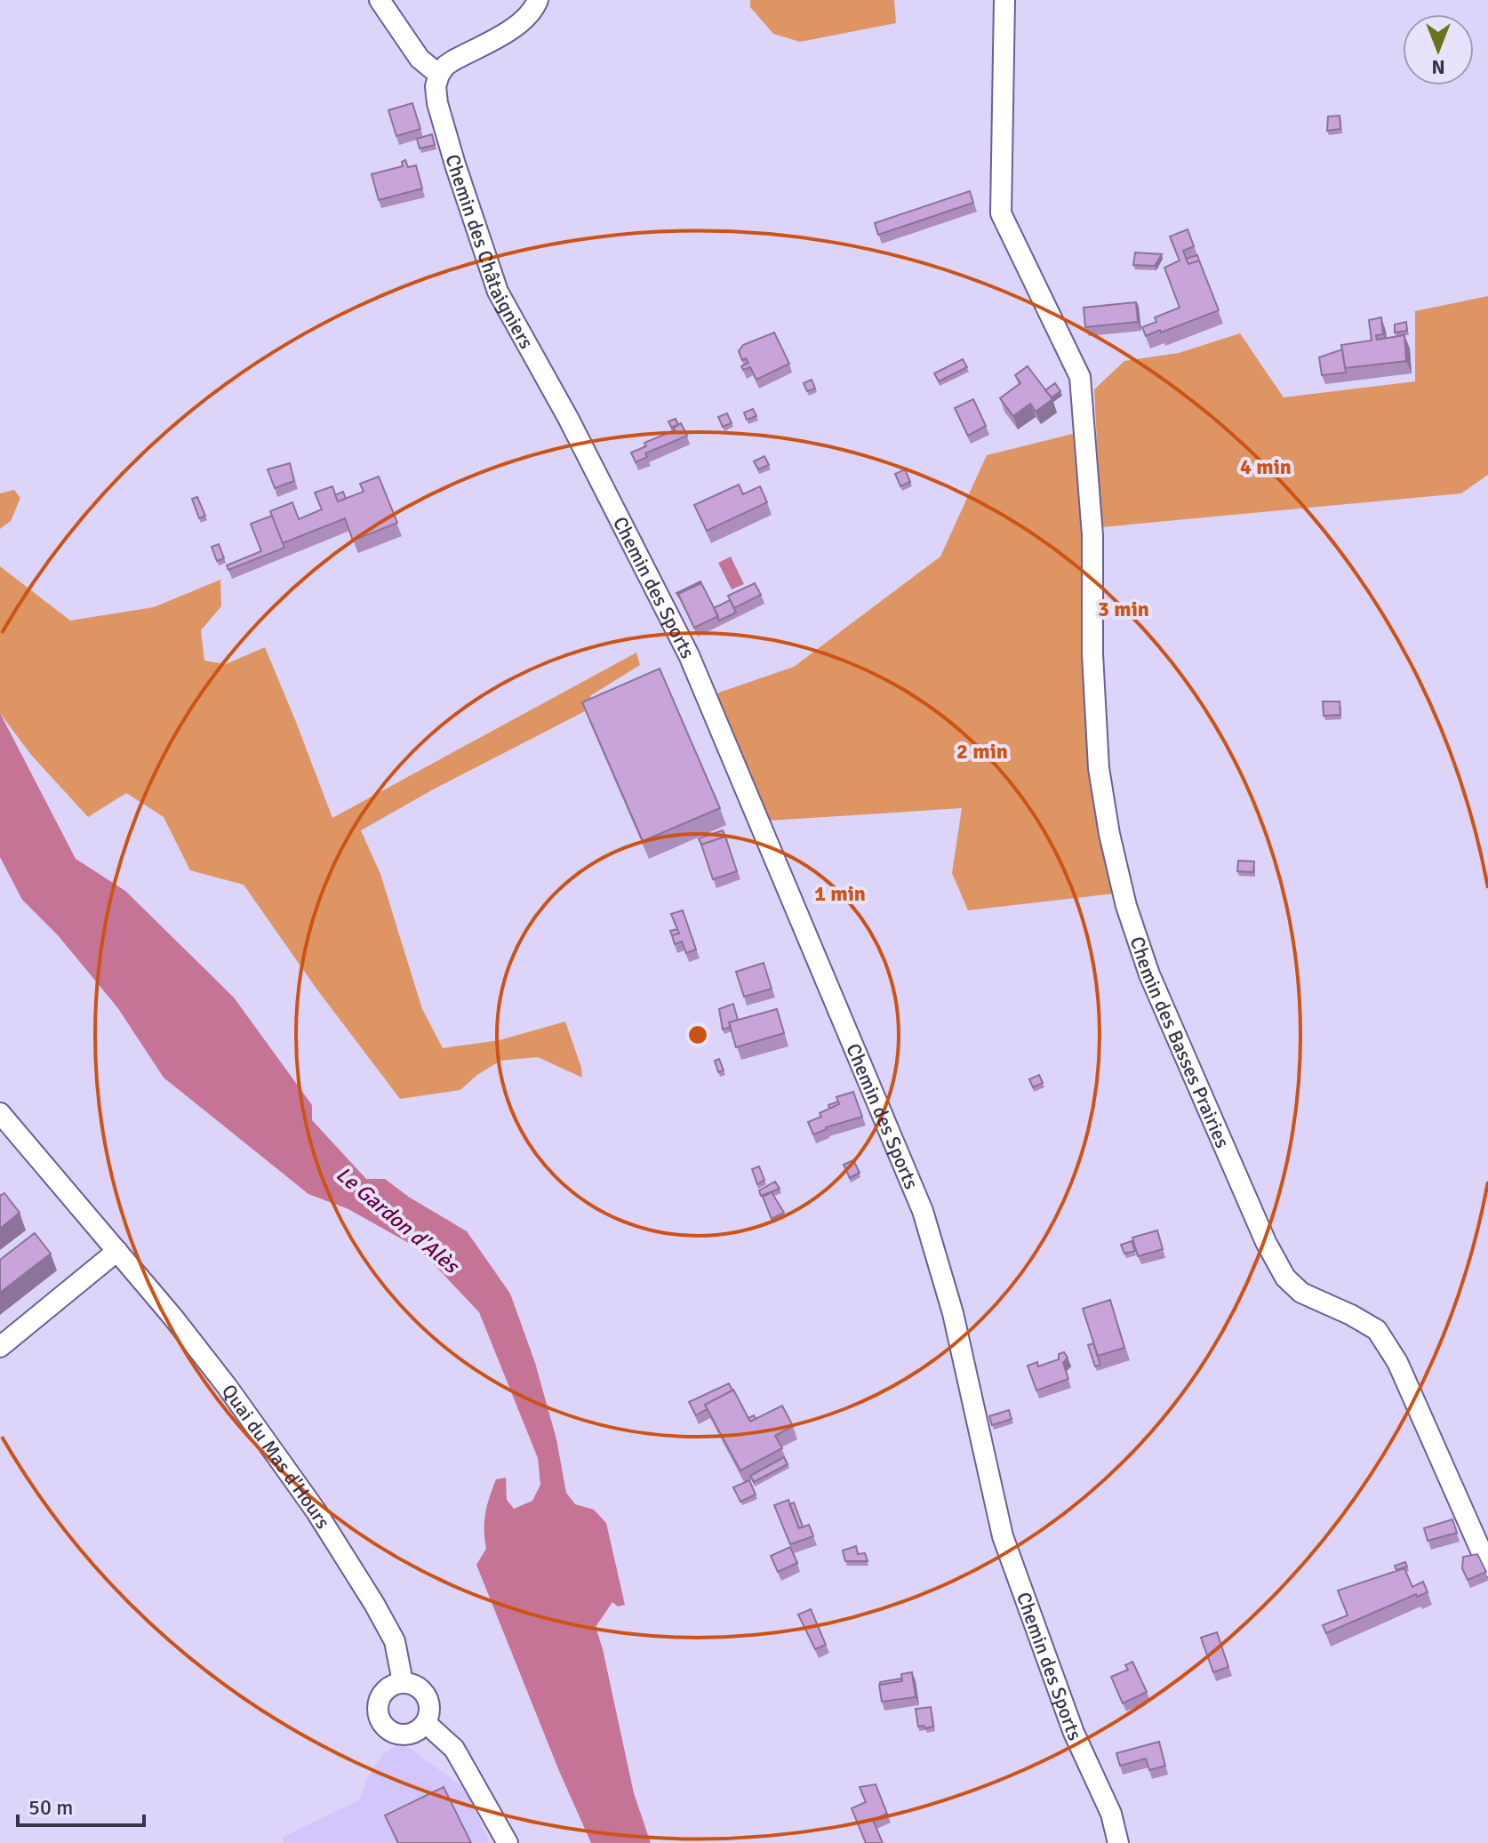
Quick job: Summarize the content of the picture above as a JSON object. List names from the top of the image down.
{
  "streets": {
    "street": [
      "Chemin des Châtaigniers",
      "Chemin des Sports",
      "Chemin des Basses Prairies",
      "Quai du Mas d'Hours"
    ]
  },
  "crossings": [
    ["Chemin des Châtaigniers", "Chemin des Sports"]
  ],
  "water": ["Le Gardon d'Alès"],
  "scale_bar": "50 m",
  "north": "bottom",
  "rings": [
    "4 min",
    "3 min",
    "2 min",
    "1 min"
  ]
}
